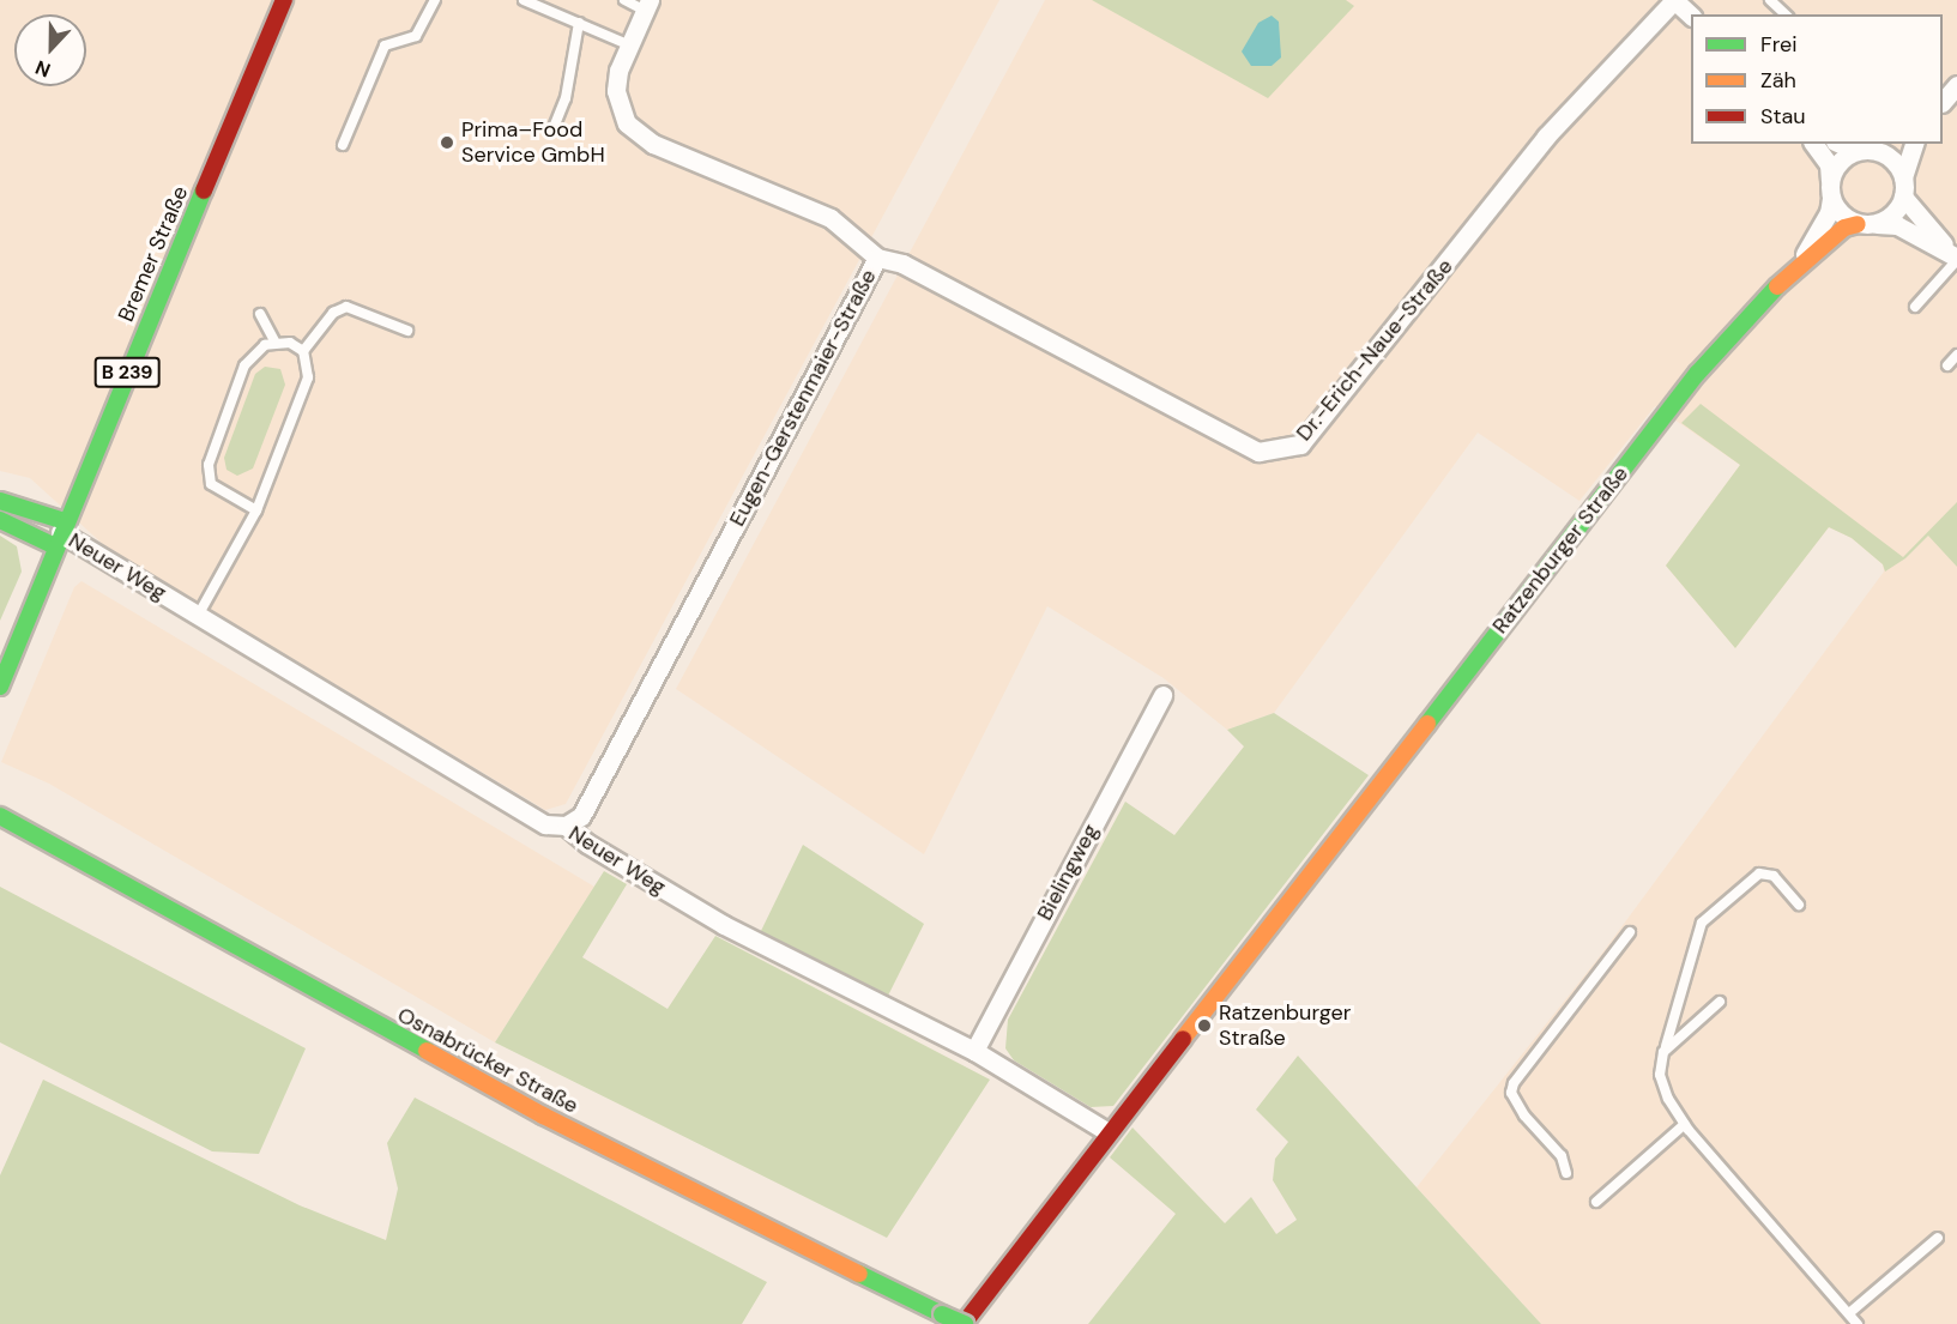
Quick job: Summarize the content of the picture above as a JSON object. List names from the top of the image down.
{
  "streets": {
    "main road": [
      "Bremer Straße",
      "B 239",
      "Ratzenburger Straße",
      "Osnabrücker Straße"
    ],
    "street": [
      "Dr.-Erich-Naue-Straße",
      "Eugen-Gerstenmaier-Straße",
      "Neuer Weg",
      "Bielingweg"
    ]
  },
  "crossings": [
    ["Bremer Straße", "Neuer Weg"],
    ["Dr.-Erich-Naue-Straße", "Eugen-Gerstenmaier-Straße"],
    ["Eugen-Gerstenmaier-Straße", "Neuer Weg"],
    ["Ratzenburger Straße", "Neuer Weg"],
    ["Ratzenburger Straße", "Osnabrücker Straße"],
    ["Neuer Weg", "Bielingweg"]
  ],
  "places": ["Prima–Food Service GmbH", "Ratzenburger Straße"],
  "legend": ["Frei", "Zäh", "Stau"],
  "north": "bottom"
}
